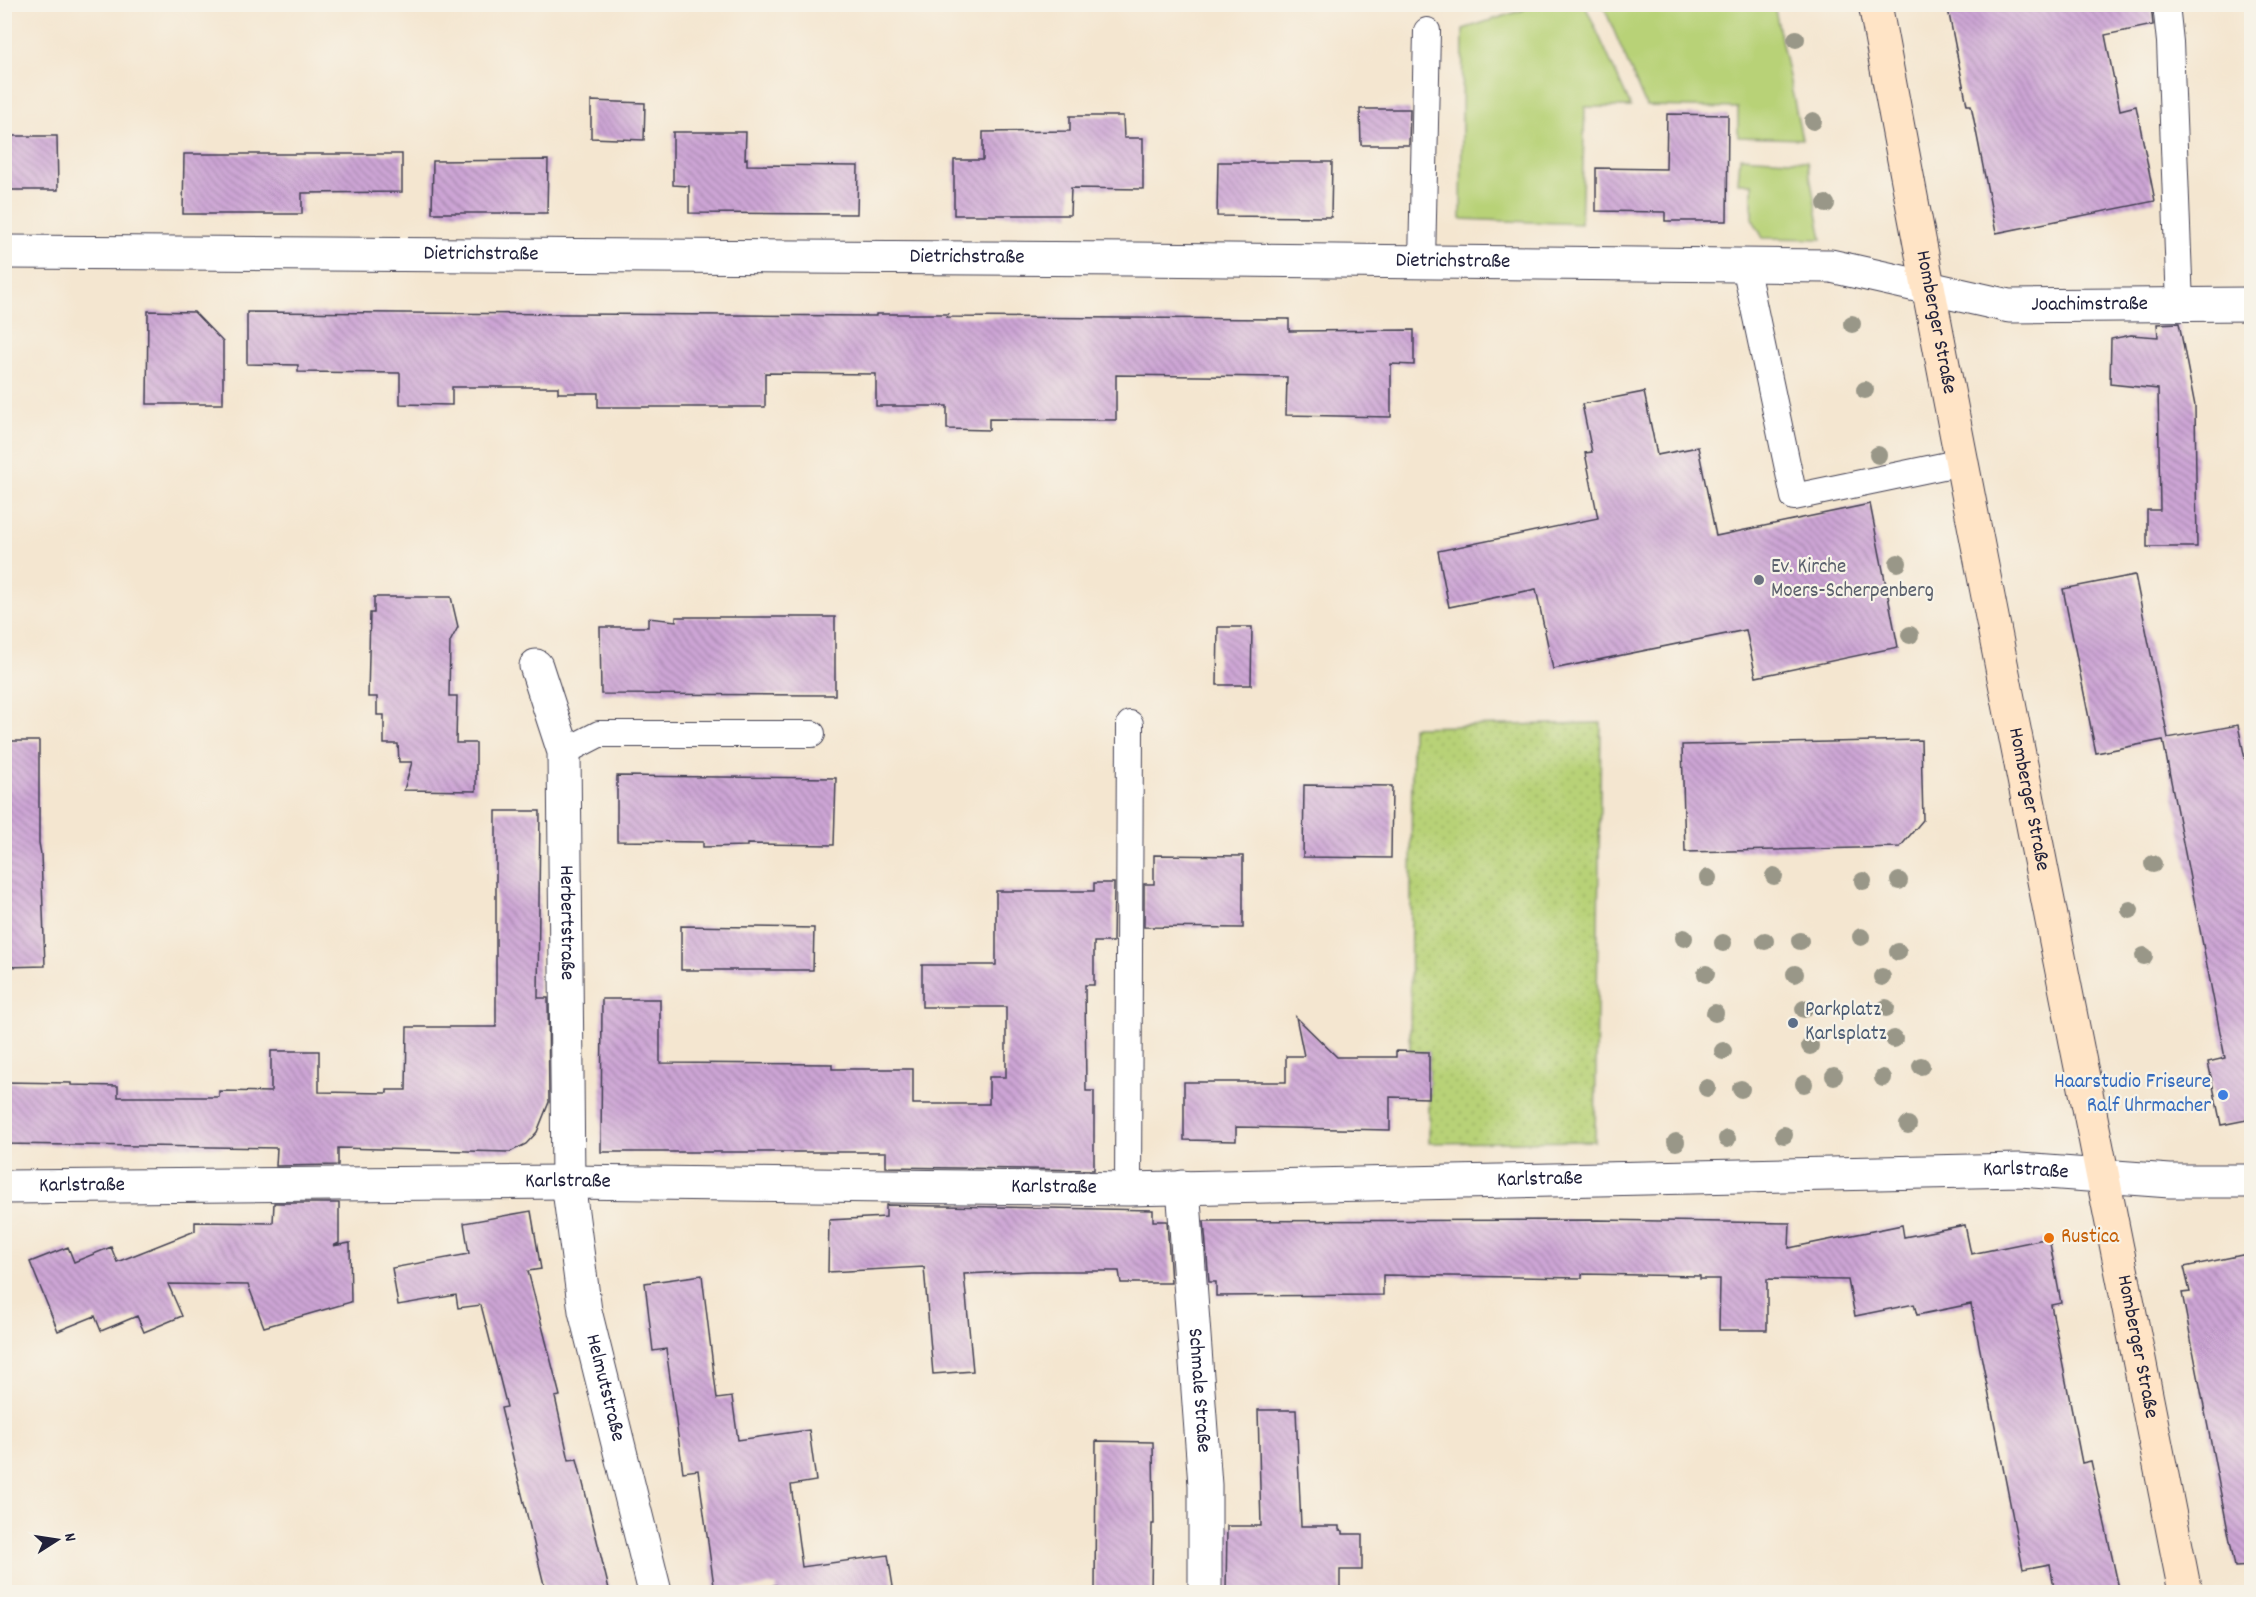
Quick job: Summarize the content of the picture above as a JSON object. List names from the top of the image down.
{
  "streets": {
    "main road": ["Homberger Straße"],
    "street": [
      "Dietrichstraße",
      "Joachimstraße",
      "Herbertstraße",
      "Karlstraße",
      "Helmutstraße",
      "Schmale Straße"
    ]
  },
  "crossings": [
    ["Dietrichstraße", "Joachimstraße"],
    ["Dietrichstraße", "Homberger Straße"],
    ["Joachimstraße", "Homberger Straße"],
    ["Homberger Straße", "Karlstraße"],
    ["Herbertstraße", "Karlstraße"],
    ["Herbertstraße", "Helmutstraße"],
    ["Karlstraße", "Helmutstraße"],
    ["Karlstraße", "Schmale Straße"]
  ],
  "places": [
    "Ev. Kirche Moers-Scherpenberg",
    "Parkplatz Karlsplatz",
    "Haarstudio Friseure Ralf Uhrmacher",
    "Rustica"
  ],
  "north": "right"
}
